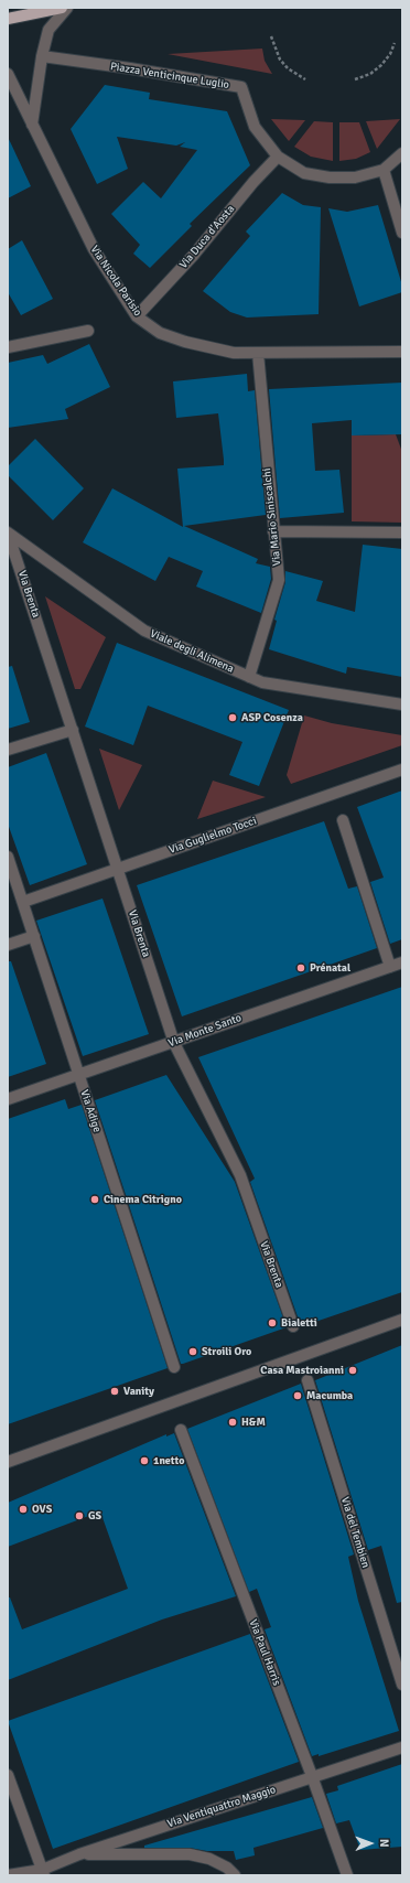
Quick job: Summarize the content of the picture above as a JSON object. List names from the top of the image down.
{
  "streets": {
    "street": [
      "Piazza Venticinque Luglio",
      "Via Duca d'Aosta",
      "Via Nicola Parisio",
      "Via Mario Siniscalchi",
      "Via Brenta",
      "Viale degli Alimena",
      "Via Guglielmo Tocci",
      "Via Monte Santo",
      "Via Adige",
      "Via del Tembien",
      "Via Paul Harris",
      "Via Ventiquattro Maggio"
    ]
  },
  "crossings": [
    ["Piazza Venticinque Luglio", "Via Duca d'Aosta"],
    ["Via Duca d'Aosta", "Via Nicola Parisio"],
    ["Via Nicola Parisio", "Via Mario Siniscalchi"],
    ["Via Mario Siniscalchi", "Viale degli Alimena"],
    ["Via Brenta", "Viale degli Alimena"],
    ["Via Brenta", "Via Guglielmo Tocci"],
    ["Via Brenta", "Via Monte Santo"],
    ["Via Guglielmo Tocci", "Via Adige"],
    ["Via Monte Santo", "Via Adige"],
    ["Via Paul Harris", "Via Ventiquattro Maggio"]
  ],
  "places": [
    "ASP Cosenza",
    "Prénatal",
    "Cinema Citrigno",
    "Bialetti",
    "Stroili Oro",
    "Casa Mastroianni",
    "Vanity",
    "Macumba",
    "H&M",
    "1netto",
    "OVS",
    "GS"
  ],
  "north": "right"
}
